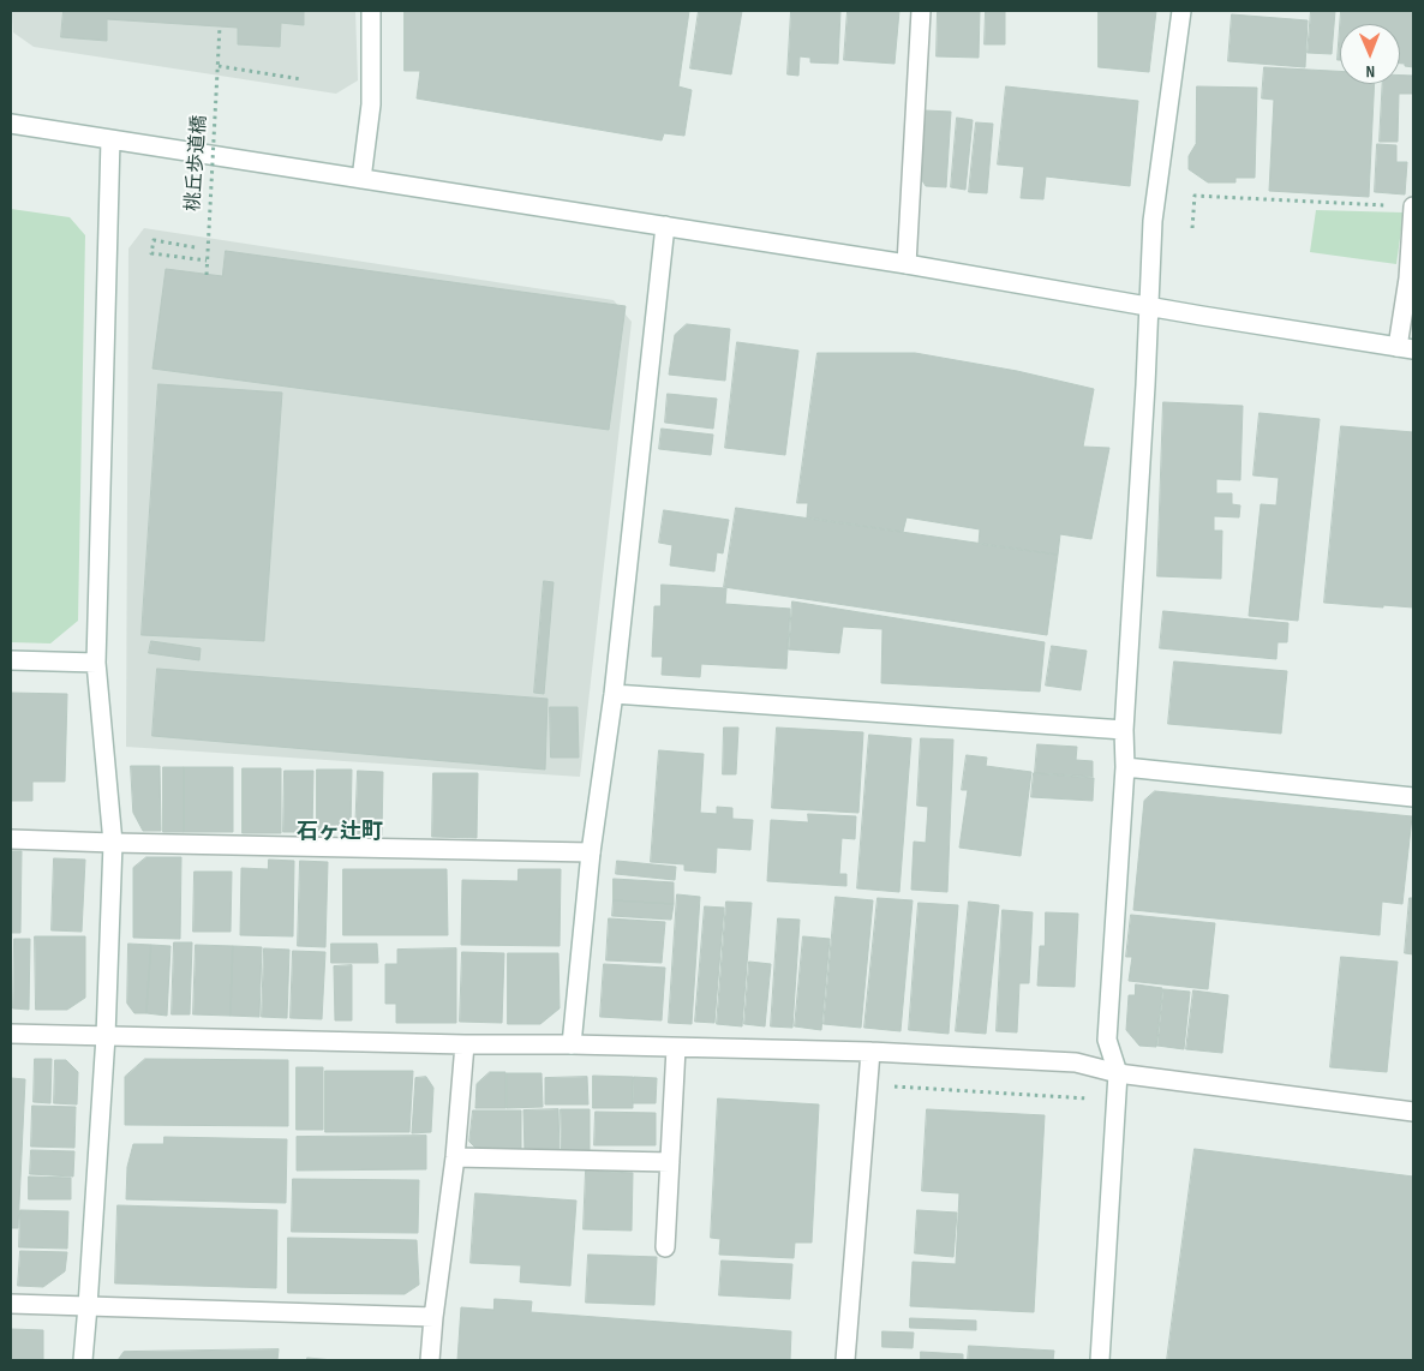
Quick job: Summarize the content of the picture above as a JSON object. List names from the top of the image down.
{
  "streets": {
    "path": ["桃丘歩道橋"]
  },
  "districts": ["石ヶ辻町"],
  "north": "bottom"
}
